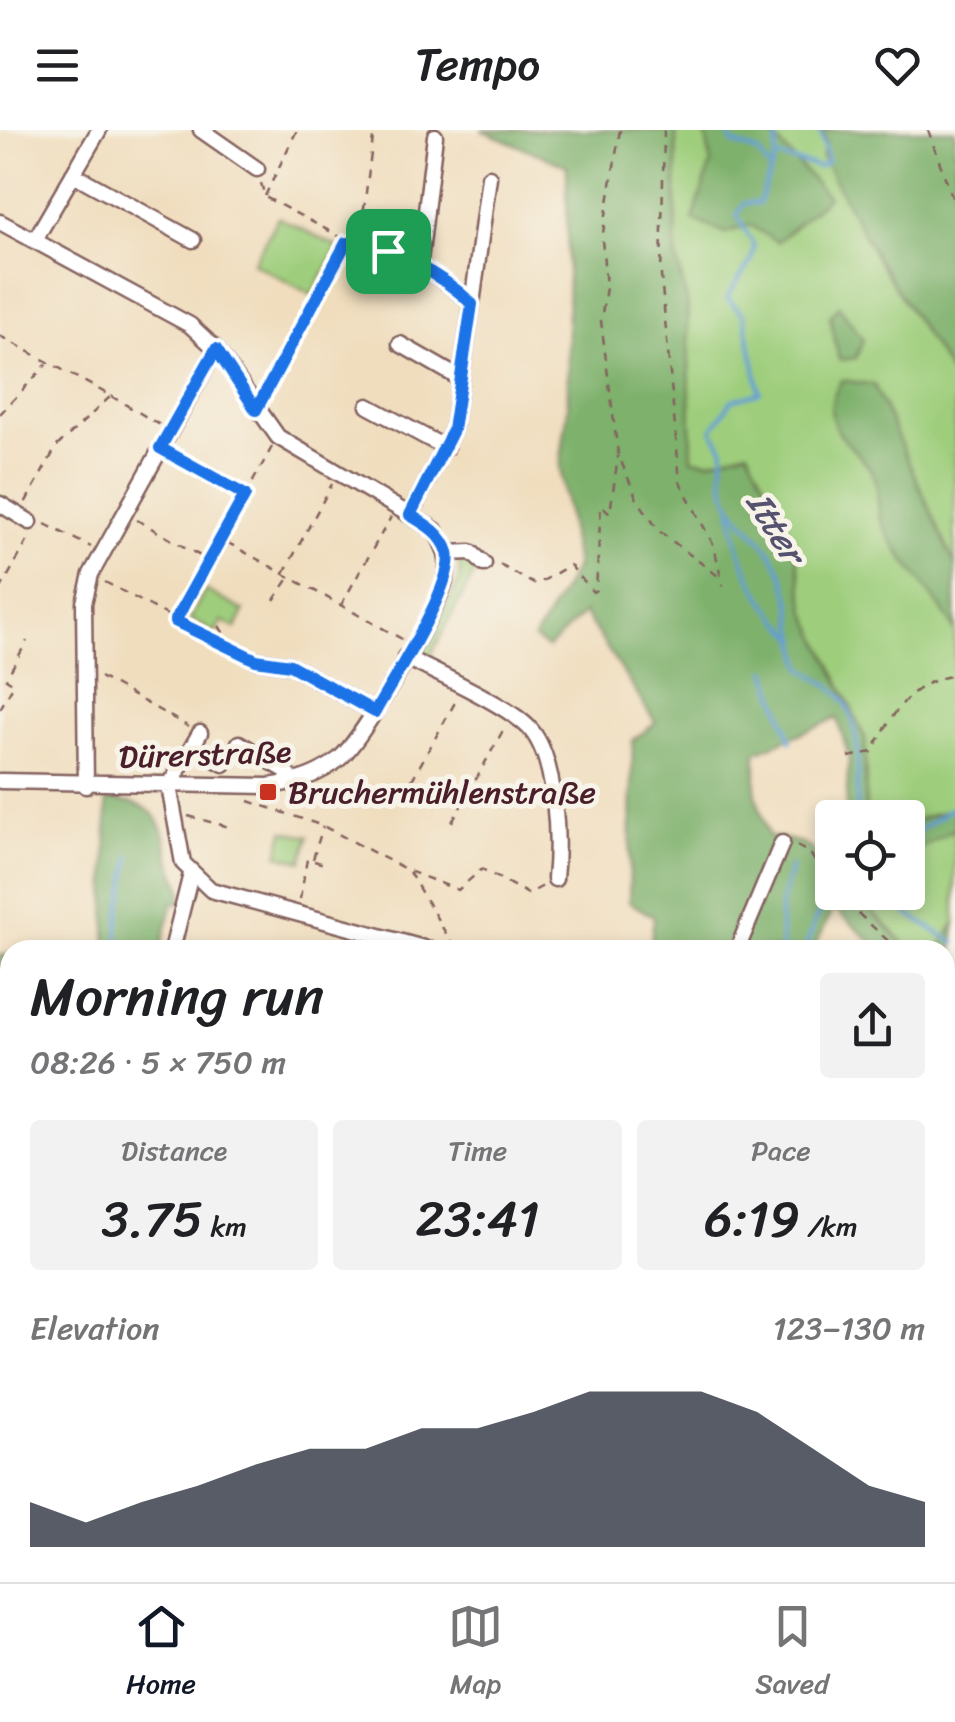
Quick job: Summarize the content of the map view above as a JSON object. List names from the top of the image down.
{
  "streets": {
    "street": ["Dürerstraße"]
  },
  "water": ["Itter"],
  "places": {
    "transit": ["Bruchermühlenstraße"]
  },
  "page": {
    "header": "Tempo",
    "heading": ["Morning run", "08:26 · 5 × 750 m"],
    "stats": [
      ["Distance", "3.75 km"],
      ["Time", "23:41"],
      ["Pace", "6:19 /km"]
    ],
    "chart": ["Elevation", "123–130 m"],
    "tabs": ["Home", "Map", "Saved"]
  }
}
